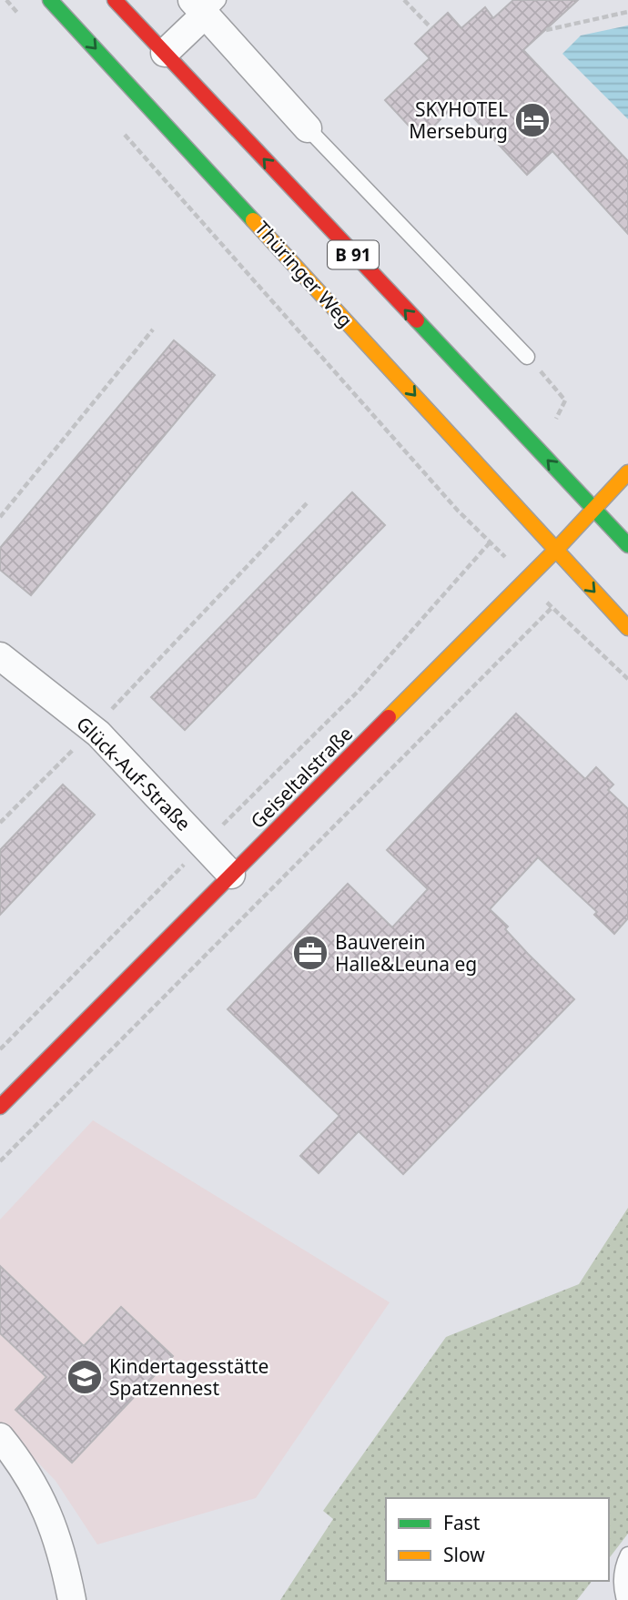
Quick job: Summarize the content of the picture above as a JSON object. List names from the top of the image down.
{
  "streets": {
    "main road": ["B 91", "Thüringer Weg", "Geiseltalstraße"],
    "street": ["Glück-Auf-Straße"]
  },
  "crossings": [
    ["B 91", "Thüringer Weg"],
    ["B 91", "Geiseltalstraße"],
    ["Thüringer Weg", "Geiseltalstraße"],
    ["Glück-Auf-Straße", "Geiseltalstraße"]
  ],
  "places": {
    "hotel": ["SKYHOTEL Merseburg"],
    "office": ["Bauverein Halle&Leuna eg"],
    "school or university": ["Kindertagesstätte Spatzennest"]
  },
  "legend": ["Fast", "Slow"]
}
